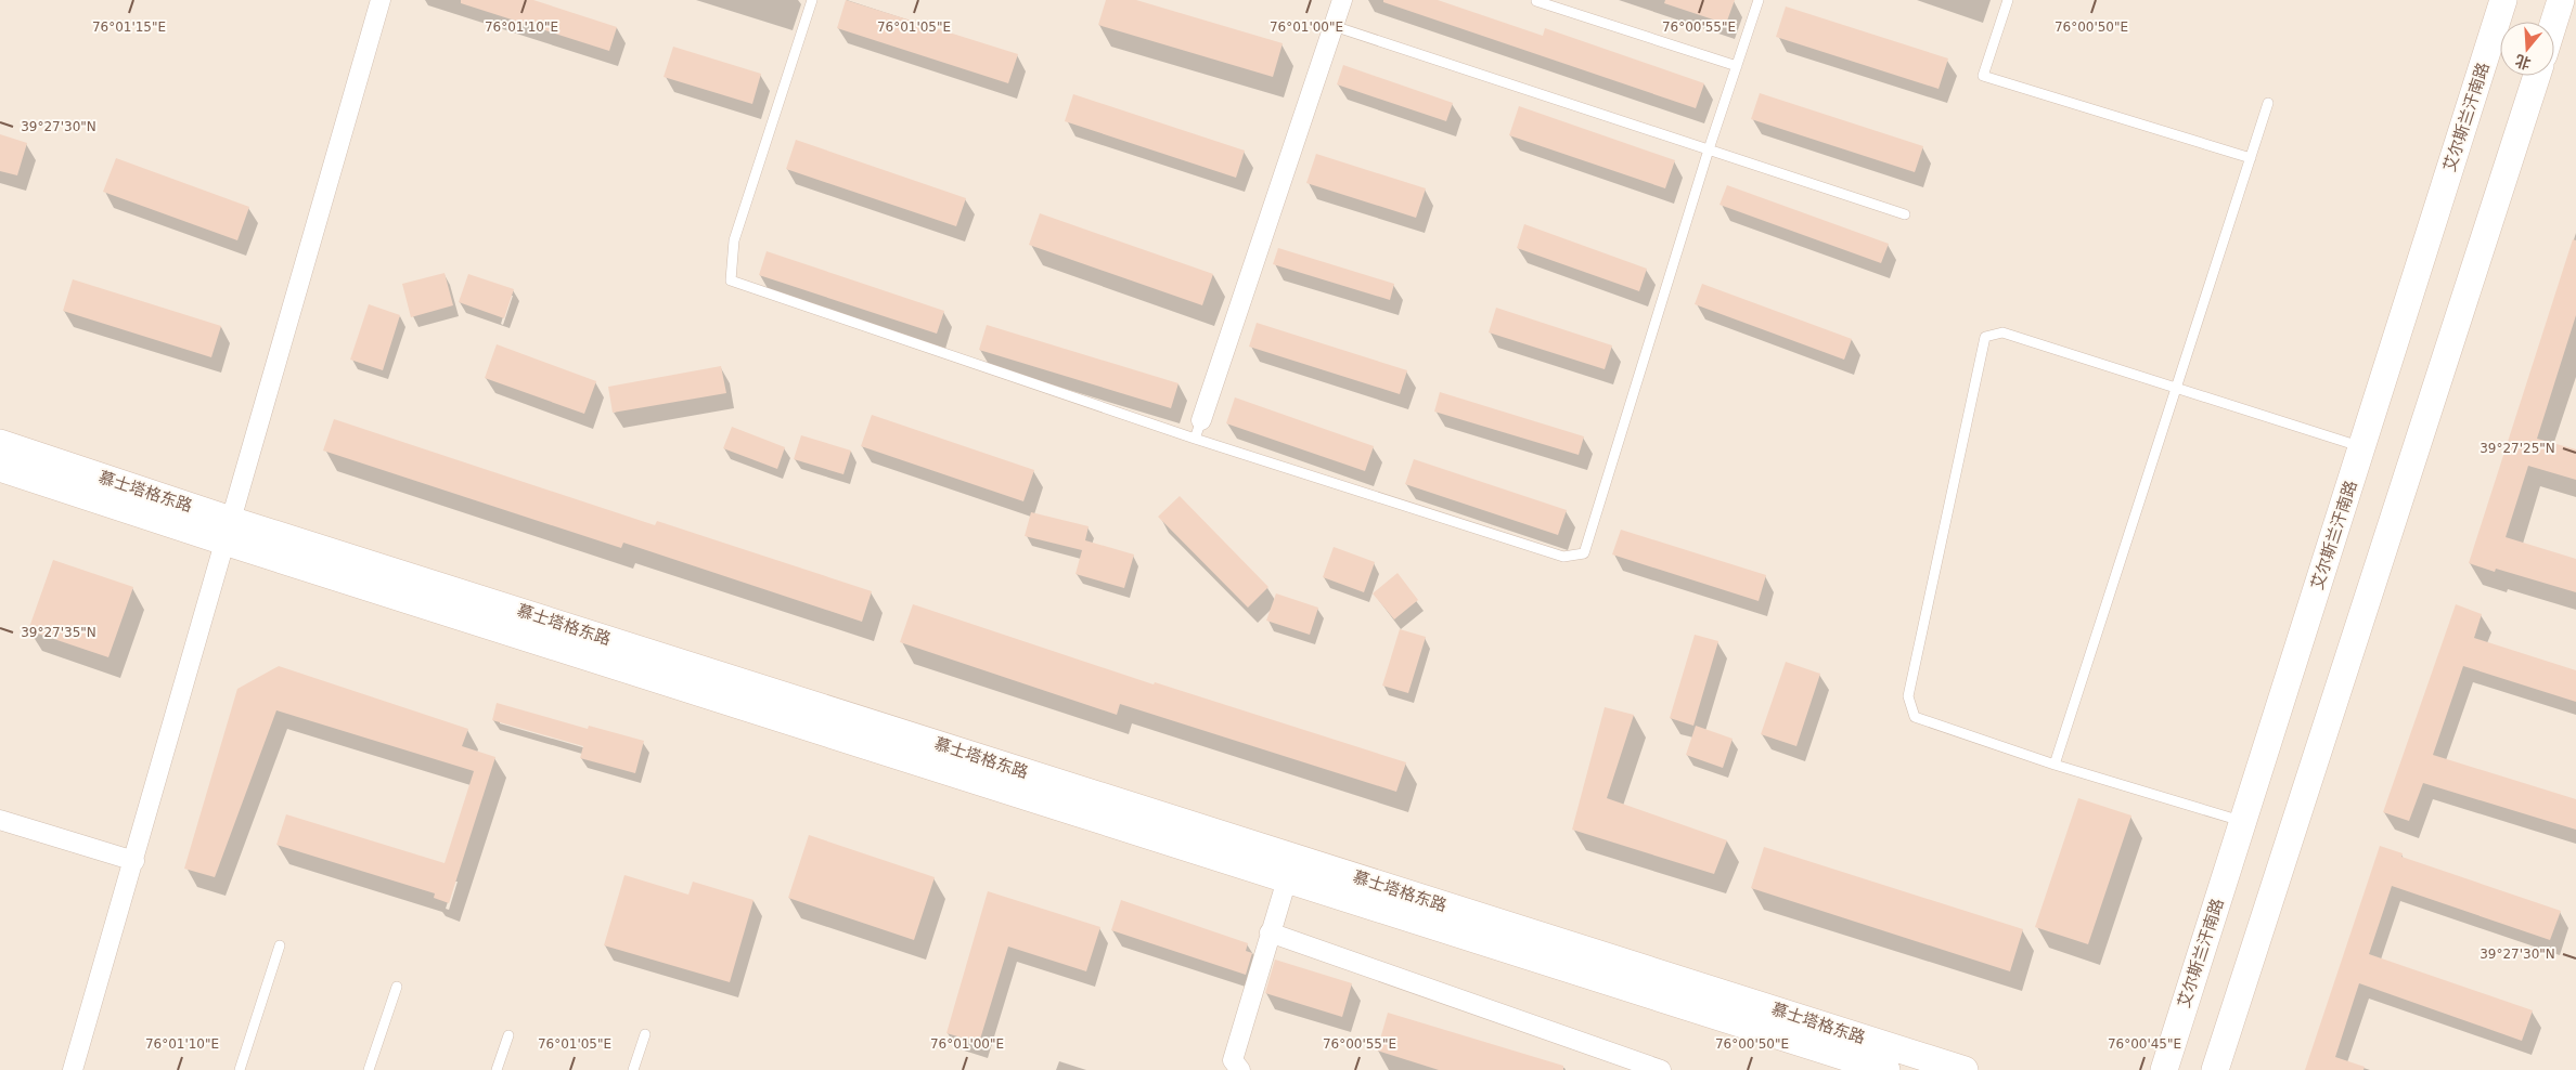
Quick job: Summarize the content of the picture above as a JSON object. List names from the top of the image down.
{
  "streets": {
    "main road": ["艾尔斯兰汗南路", "慕士塔格东路"]
  },
  "north": "bottom",
  "coordinates": [
    "76°01'15\"E",
    "76°01'10\"E",
    "76°01'05\"E",
    "76°01'00\"E",
    "76°00'55\"E",
    "76°00'50\"E",
    "39°27'30\"N",
    "39°27'25\"N",
    "39°27'35\"N",
    "76°00'45\"E"
  ]
}
